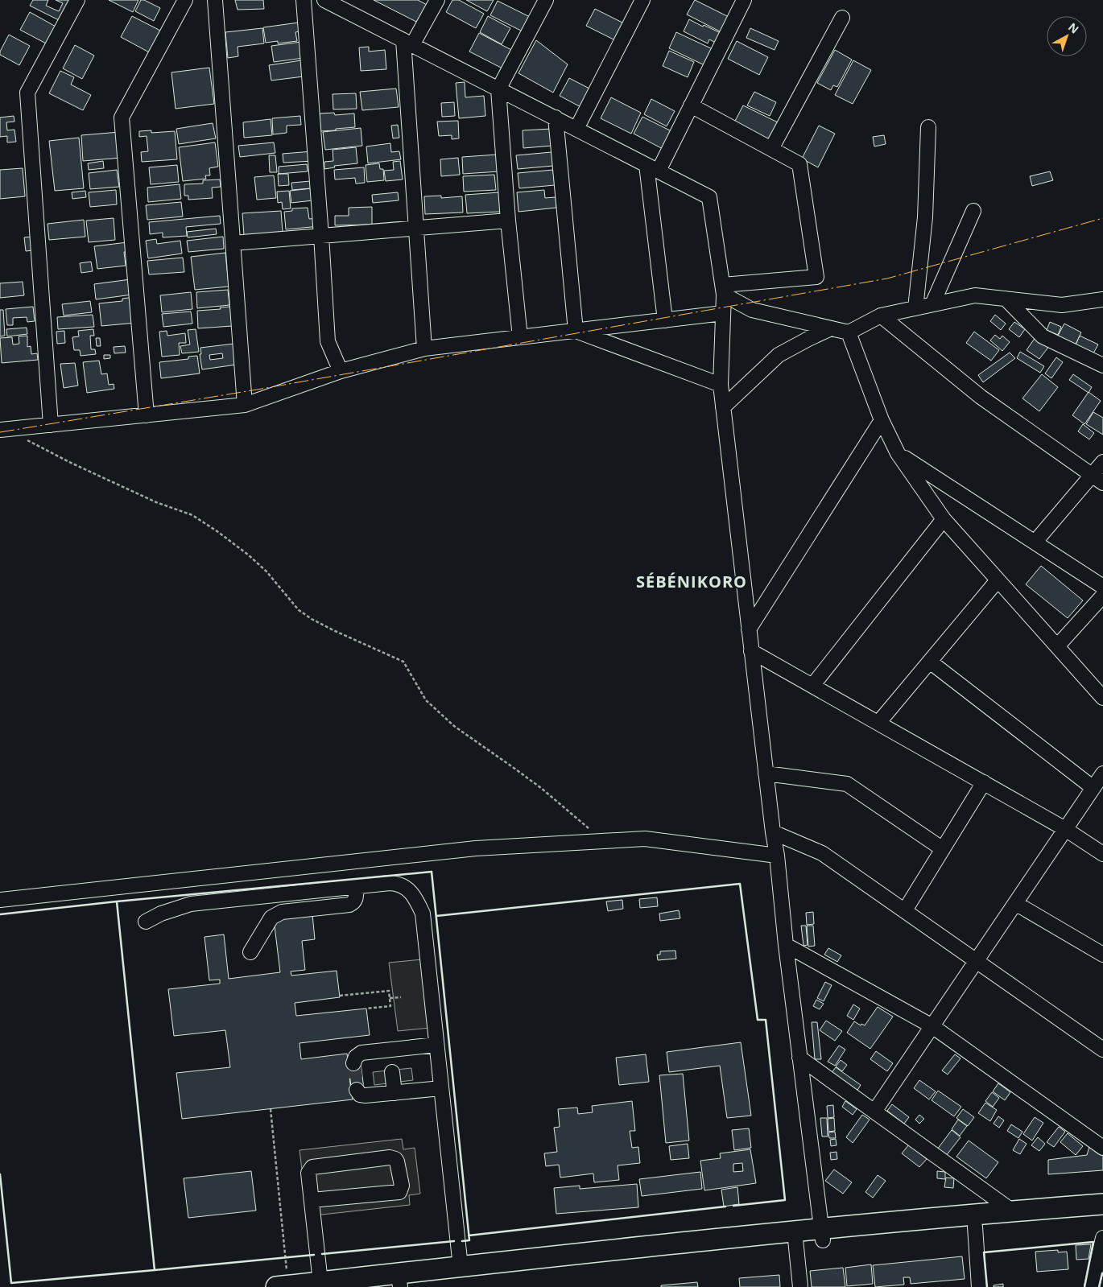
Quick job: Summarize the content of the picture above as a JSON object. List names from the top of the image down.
{
  "districts": ["SÉBÉNIKORO"],
  "north": "top right"
}
